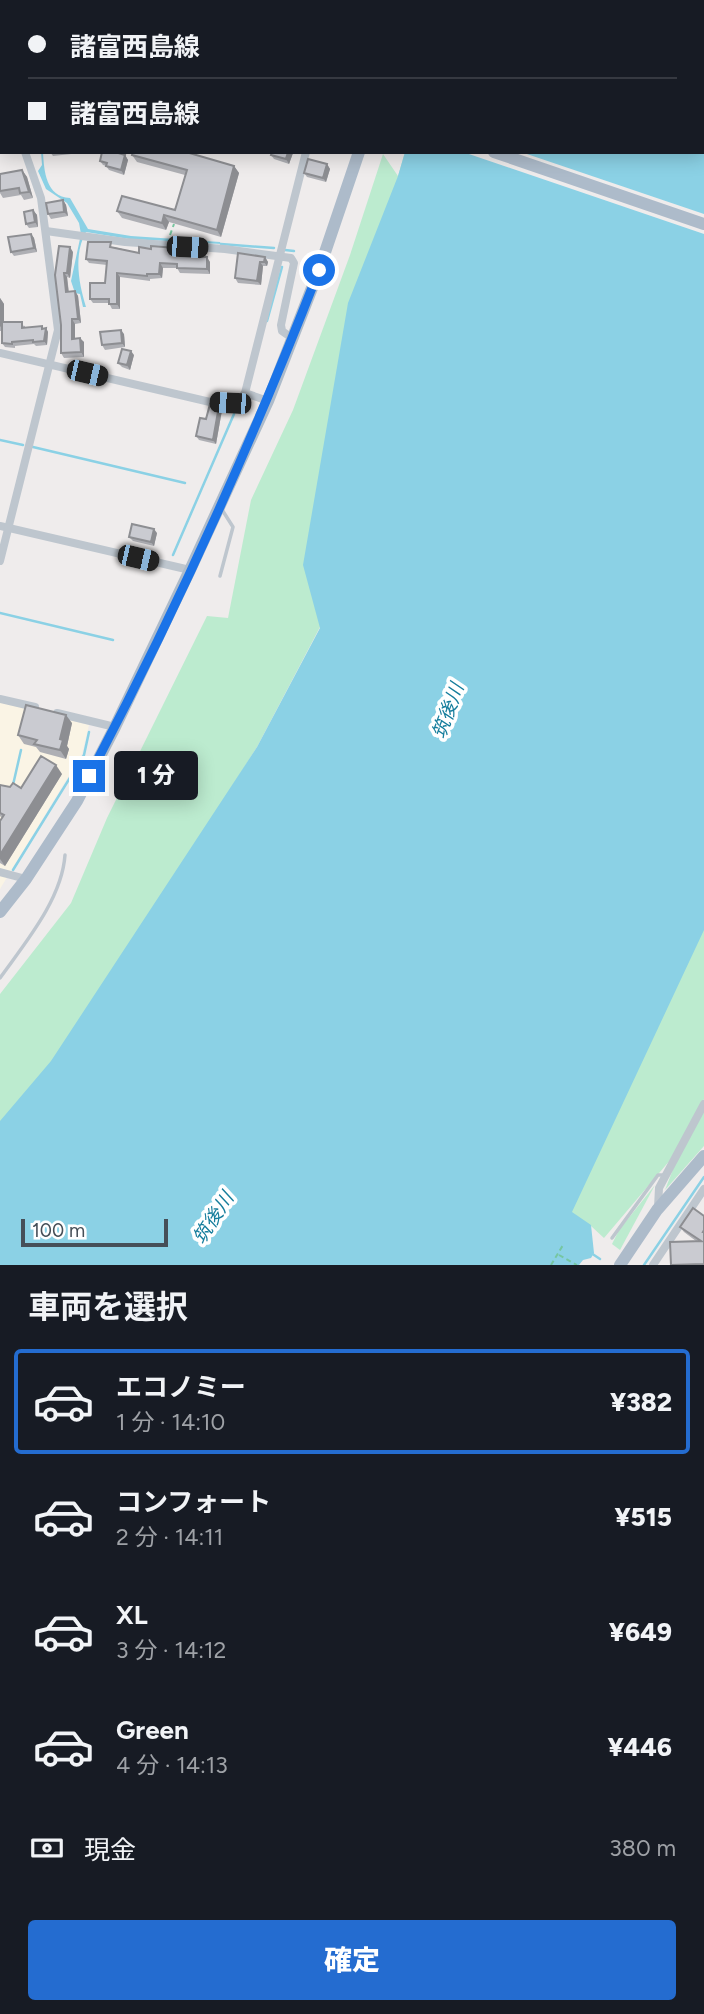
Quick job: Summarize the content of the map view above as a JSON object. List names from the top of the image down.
{
  "water": ["筑後川"],
  "scale_bar": "100 m",
  "page": {
    "banner": ["諸富西島線", "諸富西島線"],
    "bubble": "1 分",
    "scale": "100 m",
    "heading": "車両を選択",
    "list": [
      {
        "name": "エコノミー",
        "note": "1 分 · 14:10",
        "value": "¥382"
      },
      {
        "name": "コンフォート",
        "note": "2 分 · 14:11",
        "value": "¥515"
      },
      {
        "name": "XL",
        "note": "3 分 · 14:12",
        "value": "¥649"
      },
      {
        "name": "Green",
        "note": "4 分 · 14:13",
        "value": "¥446"
      }
    ],
    "pay": ["現金", "380 m"],
    "buttons": "確定"
  }
}
